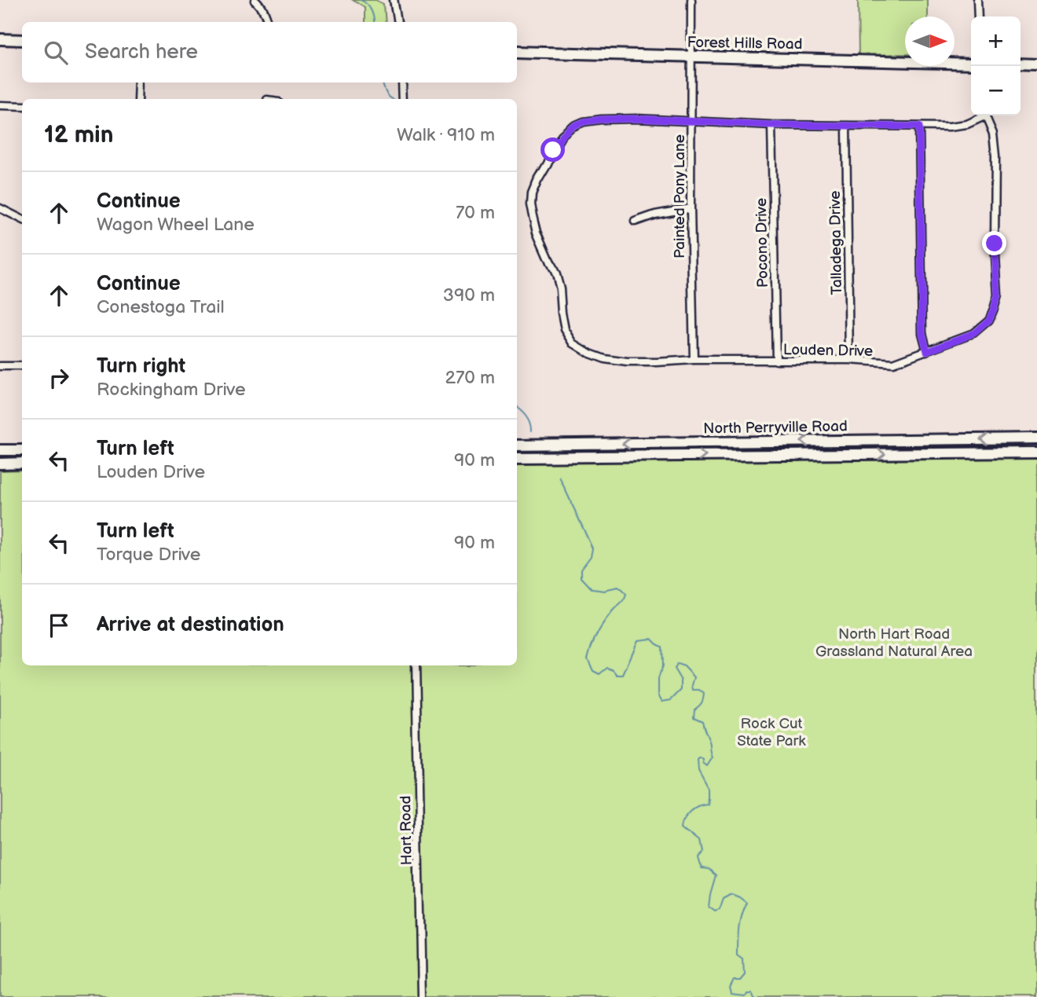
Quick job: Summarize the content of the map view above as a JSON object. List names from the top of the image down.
{
  "streets": {
    "main road": ["Forest Hills Road", "North Perryville Road"],
    "street": [
      "Painted Pony Lane",
      "Pocono Drive",
      "Talladega Drive",
      "Louden Drive",
      "Hart Road"
    ]
  },
  "crossings": [
    ["Forest Hills Road", "Painted Pony Lane"],
    ["Painted Pony Lane", "Louden Drive"],
    ["Pocono Drive", "Louden Drive"],
    ["Talladega Drive", "Louden Drive"]
  ],
  "parks": ["North Hart Road Grassland Natural Area", "Rock Cut State Park"],
  "north": "right",
  "page": {
    "map_buttons": ["+", "−"],
    "search": "Search here",
    "heading": ["12 min", "Walk · 910 m"],
    "list": [
      ["Continue", "Wagon Wheel Lane", "70 m"],
      ["Continue", "Conestoga Trail", "390 m"],
      ["Turn right", "Rockingham Drive", "270 m"],
      ["Turn left", "Louden Drive", "90 m"],
      ["Turn left", "Torque Drive", "90 m"],
      "Arrive at destination"
    ]
  }
}
